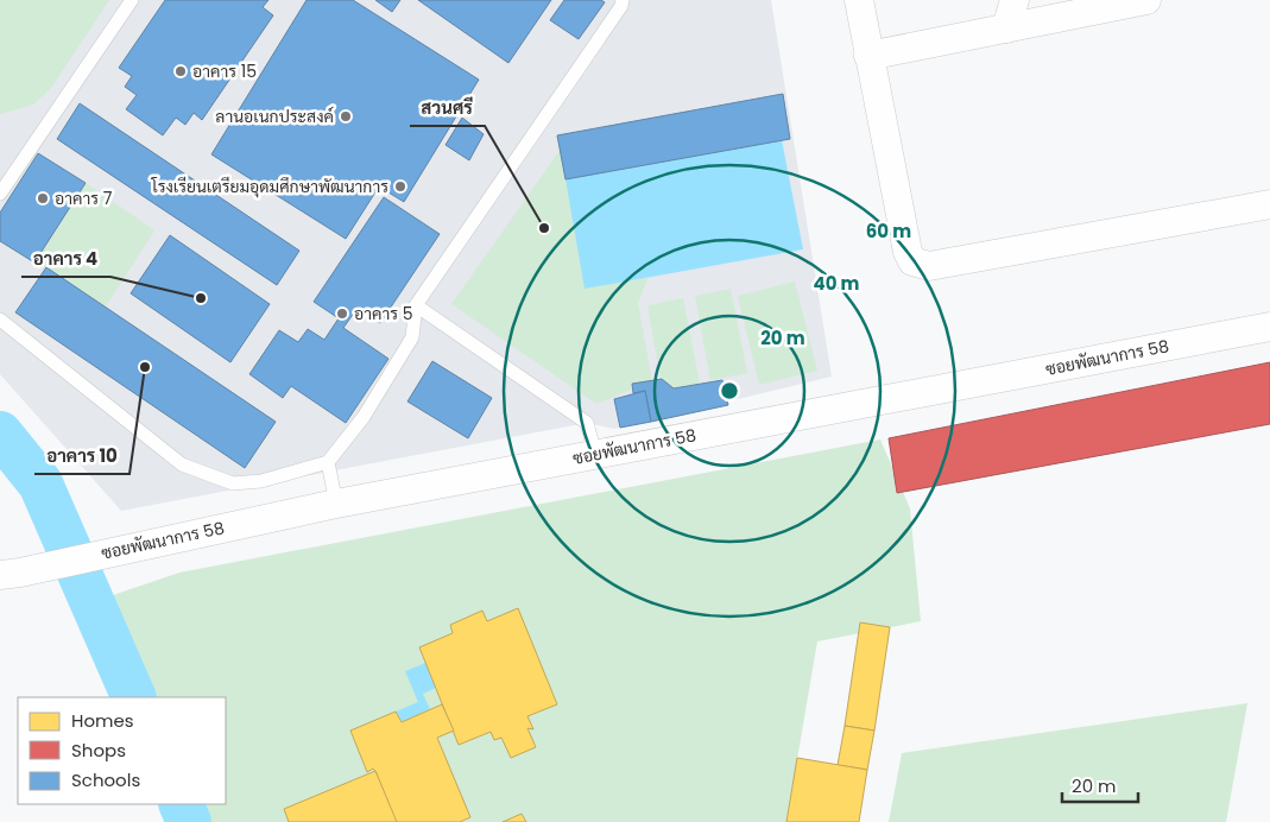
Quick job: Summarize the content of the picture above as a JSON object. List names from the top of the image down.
{
  "streets": {
    "street": ["ซอยพัฒนาการ 58"]
  },
  "places": [
    "อาคาร 15",
    "ลานอเนกประสงค์",
    "โรงเรียนเตรียมอุดมศึกษาพัฒนาการ",
    "อาคาร 7",
    "สวนศรี",
    "อาคาร 4",
    "อาคาร 5",
    "อาคาร 10"
  ],
  "legend": ["Homes", "Shops", "Schools"],
  "scale_bar": "20 m",
  "rings": ["60 m", "40 m", "20 m"]
}
